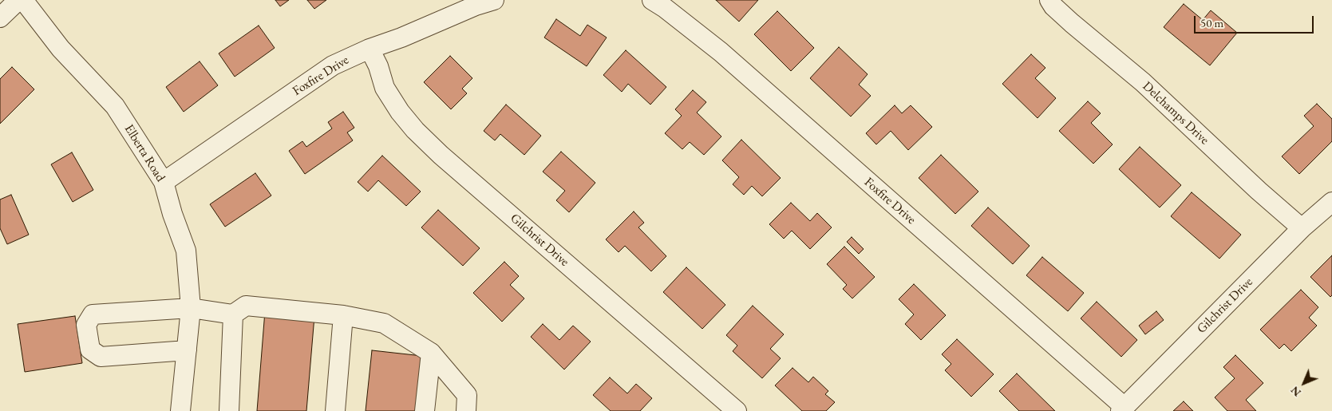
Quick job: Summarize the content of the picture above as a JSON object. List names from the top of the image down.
{
  "streets": {
    "street": [
      "Foxfire Drive",
      "Delchamps Drive",
      "Elberta Road",
      "Gilchrist Drive"
    ]
  },
  "crossings": [
    ["Foxfire Drive", "Elberta Road"],
    ["Foxfire Drive", "Gilchrist Drive"],
    ["Delchamps Drive", "Gilchrist Drive"]
  ],
  "scale_bar": "50 m",
  "north": "bottom left"
}
